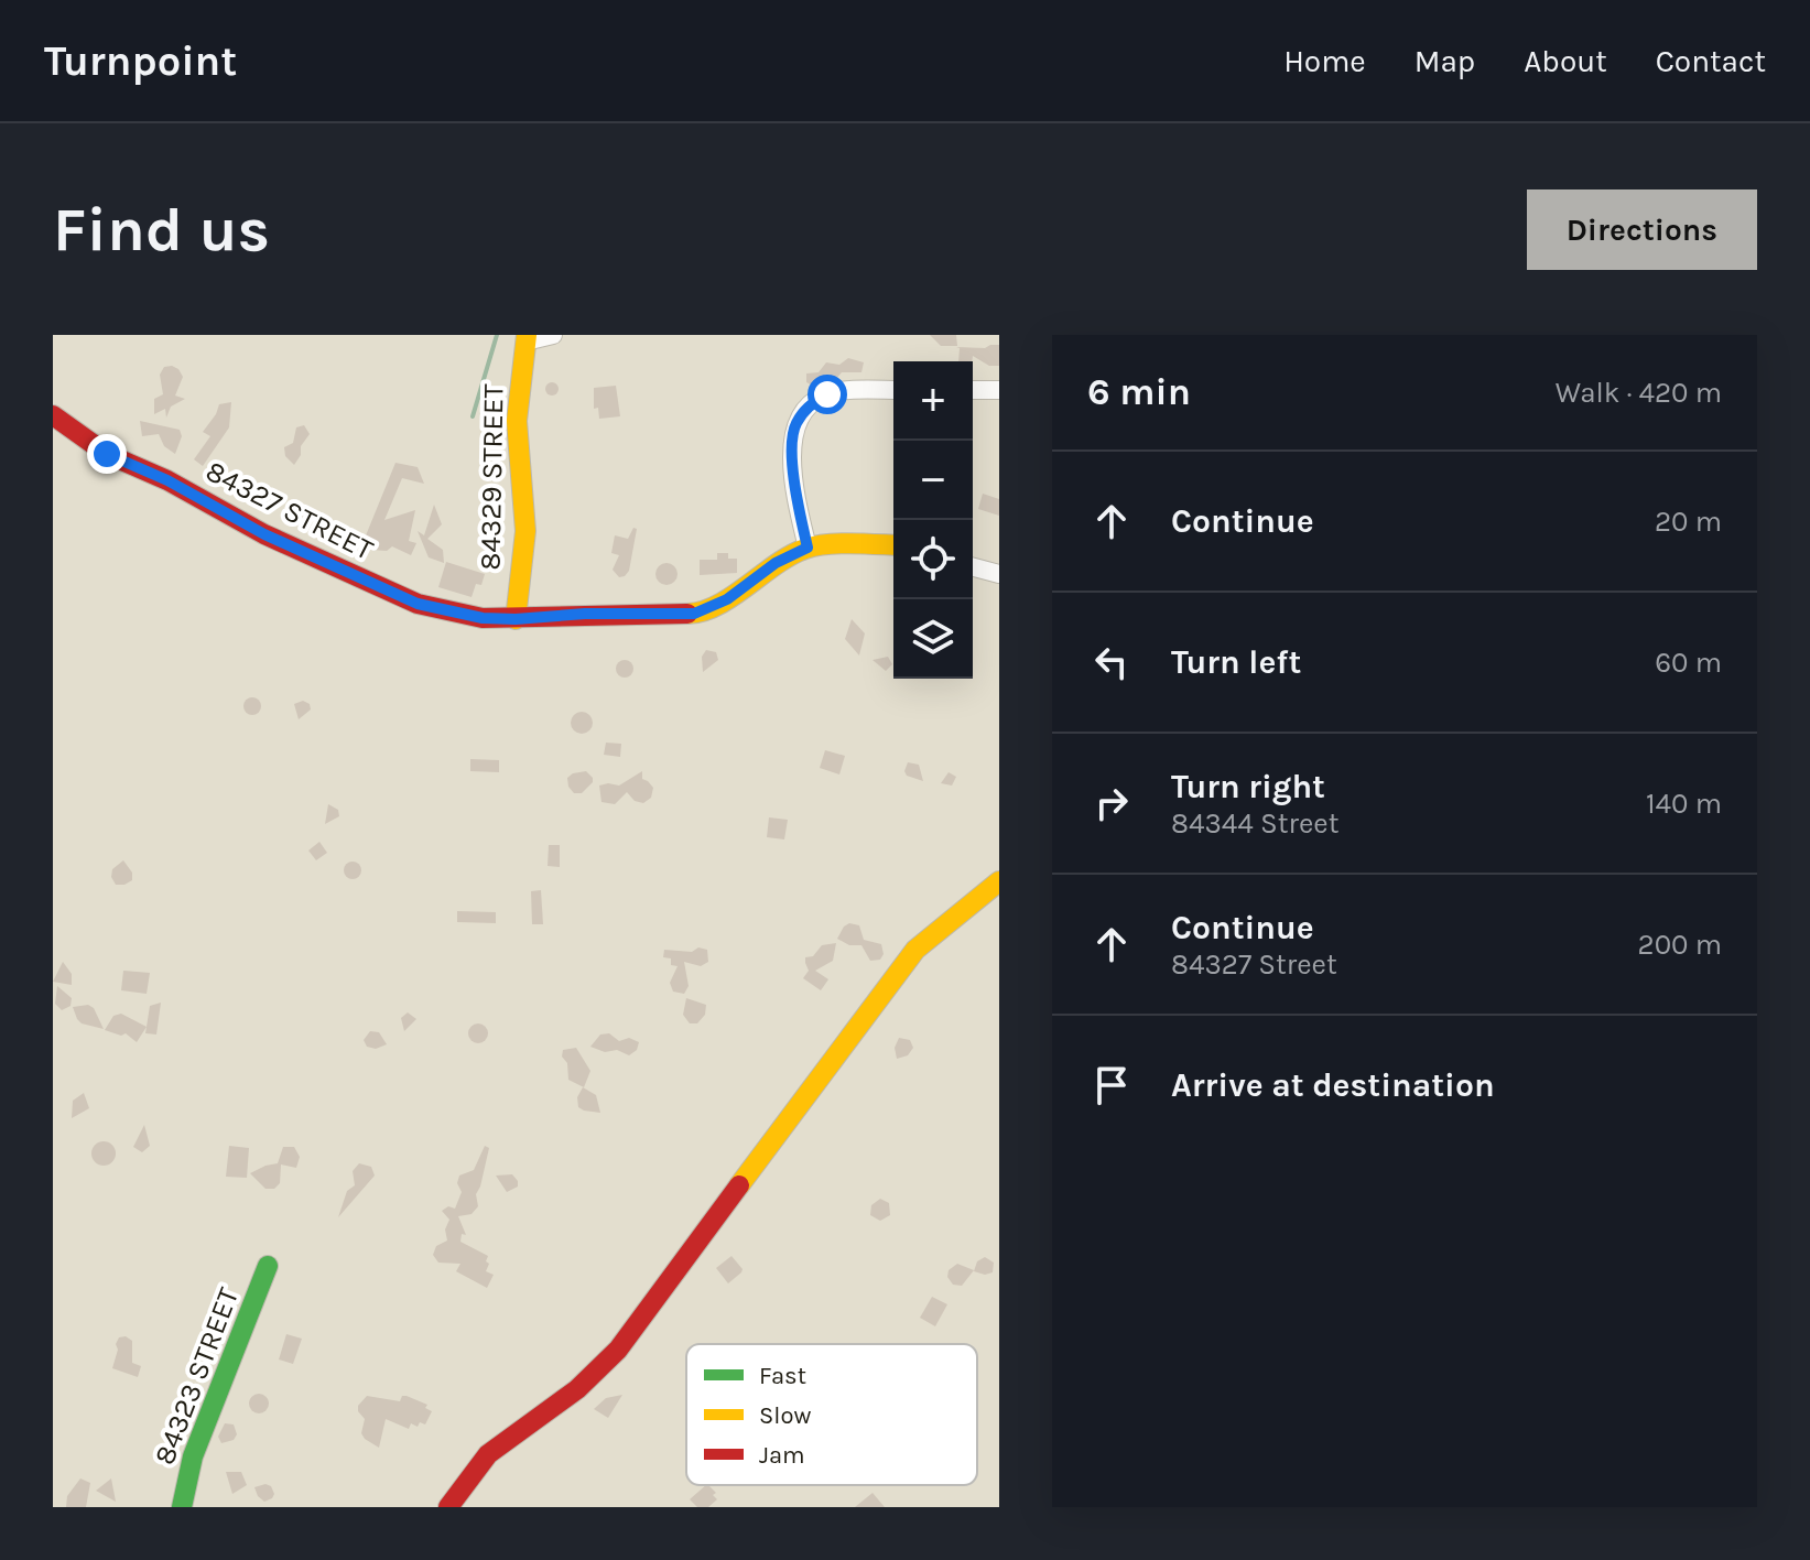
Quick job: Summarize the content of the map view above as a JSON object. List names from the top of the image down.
{
  "streets": {
    "street": ["84329 STREET", "84327 STREET", "84323 STREET"]
  },
  "crossings": [
    ["84329 STREET", "84327 STREET"]
  ],
  "legend": ["Fast", "Slow", "Jam"],
  "page": {
    "header": "Turnpoint",
    "nav": [
      "Home",
      "Map",
      "About",
      "Contact"
    ],
    "buttons": "Directions",
    "title": "Find us",
    "heading": ["6 min", "Walk · 420 m"],
    "map_buttons": ["+", "−"],
    "list": [
      ["Continue", "20 m"],
      ["Turn left", "60 m"],
      ["Turn right", "84344 Street", "140 m"],
      ["Continue", "84327 Street", "200 m"],
      "Arrive at destination"
    ]
  }
}
